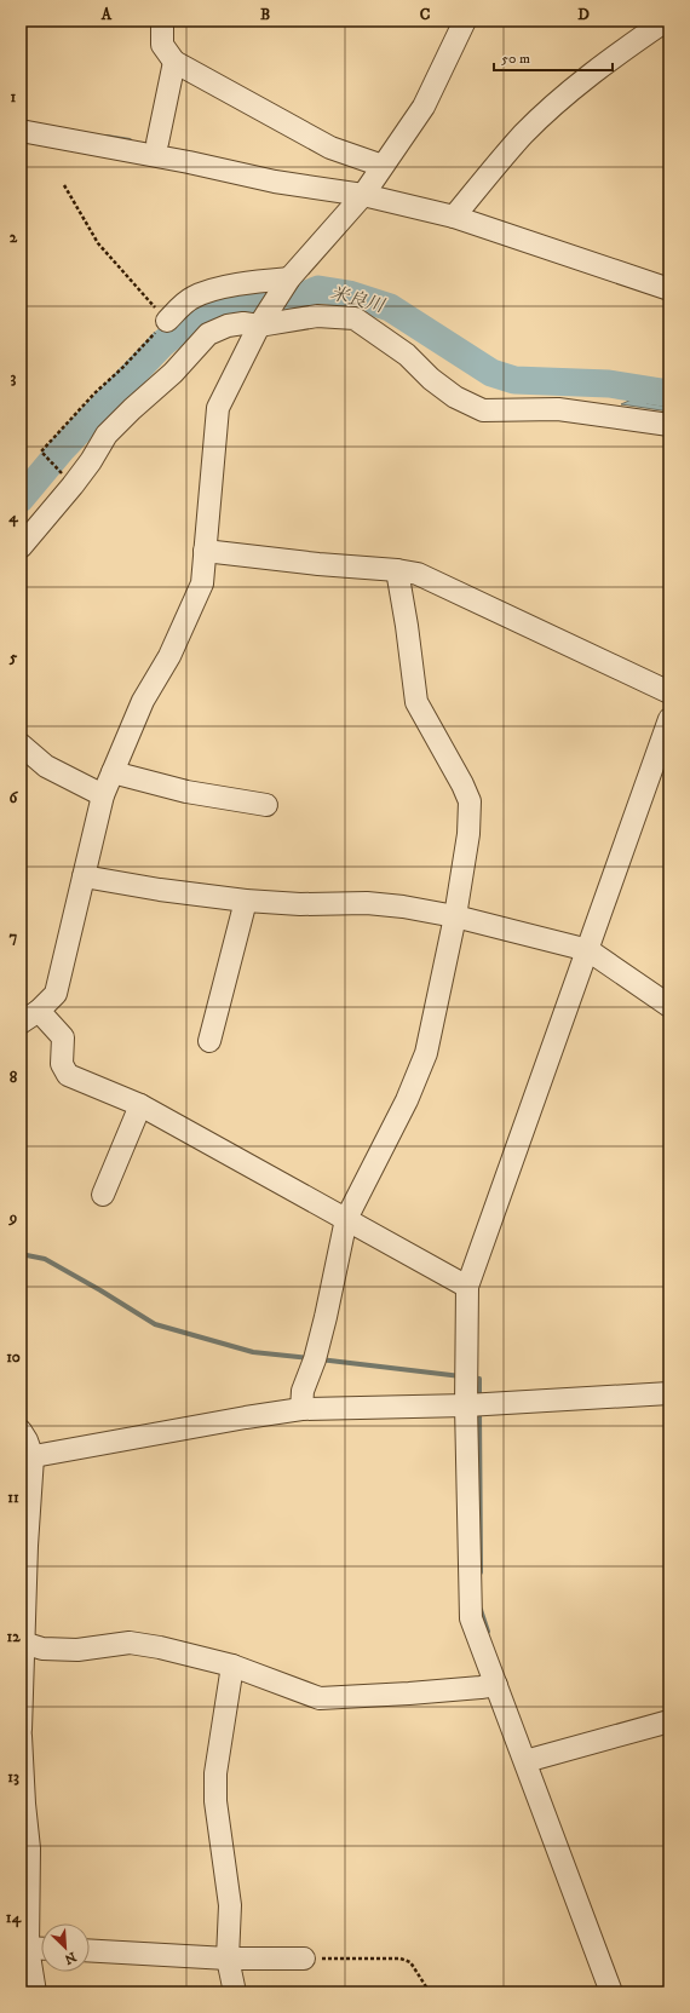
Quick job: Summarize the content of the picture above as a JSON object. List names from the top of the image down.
{
  "water": ["米良川"],
  "scale_bar": "50 m",
  "north": "bottom right",
  "grid": {
    "columns": [
      "A",
      "B",
      "C",
      "D"
    ],
    "rows": [
      "1",
      "2",
      "3",
      "4",
      "5",
      "6",
      "7",
      "8",
      "9",
      "10",
      "11",
      "12",
      "13",
      "14"
    ]
  }
}
